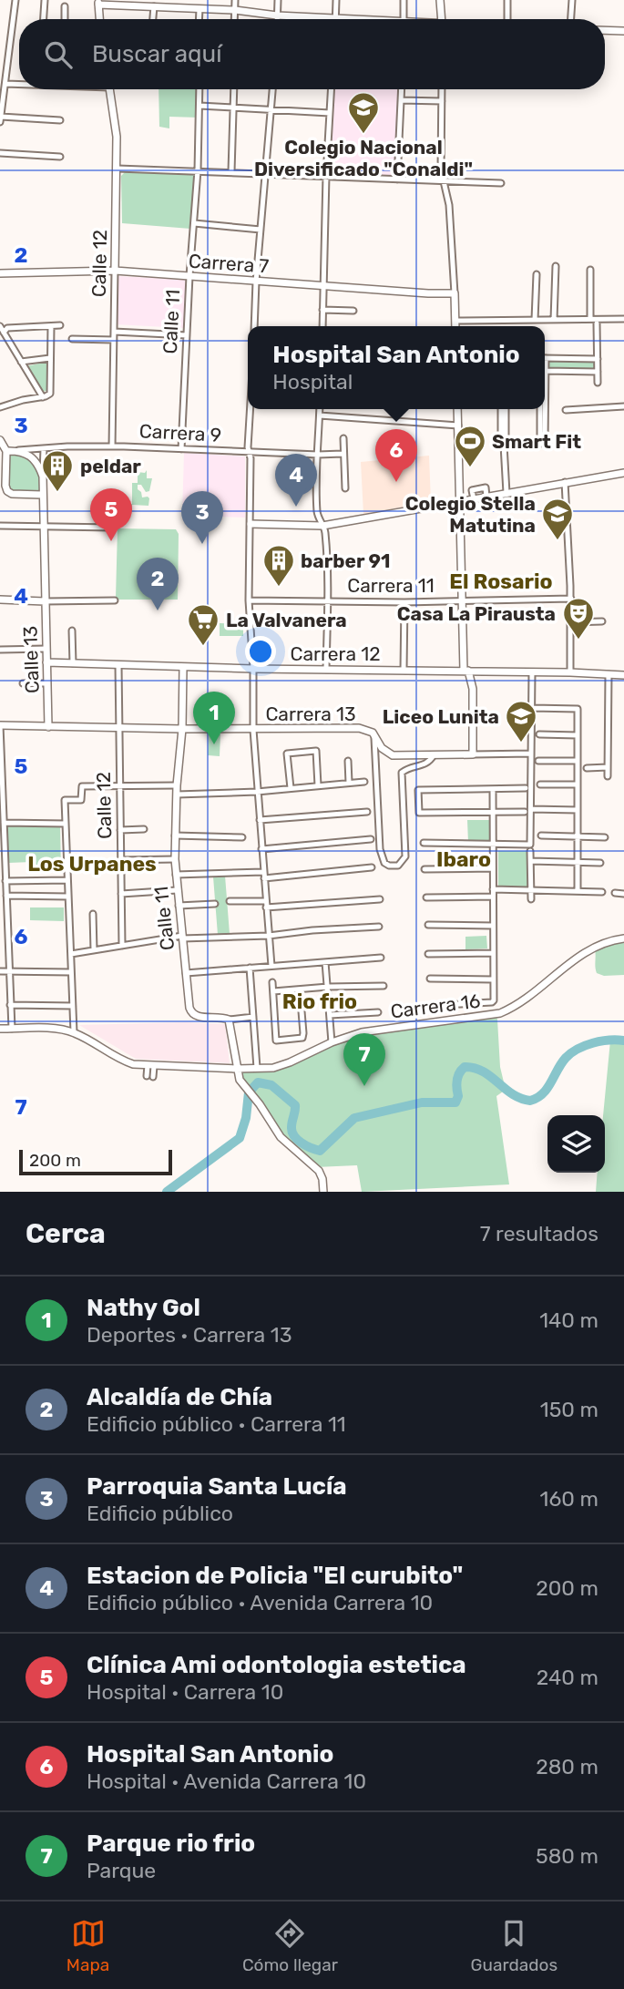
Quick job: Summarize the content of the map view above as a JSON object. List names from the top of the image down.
{
  "streets": {
    "street": [
      "Calle 12",
      "Carrera 7",
      "Calle 11",
      "Carrera 9",
      "Carrera 11",
      "Carrera 12",
      "Calle 13",
      "Carrera 13",
      "Carrera 16"
    ]
  },
  "crossings": [
    ["Calle 12", "Carrera 7"],
    ["Calle 12", "Carrera 9"],
    ["Calle 12", "Carrera 12"],
    ["Calle 12", "Carrera 13"],
    ["Carrera 7", "Calle 11"],
    ["Calle 11", "Carrera 9"],
    ["Calle 11", "Carrera 12"],
    ["Calle 11", "Carrera 13"],
    ["Carrera 9", "Calle 13"],
    ["Carrera 12", "Calle 13"],
    ["Calle 13", "Carrera 13"]
  ],
  "districts": [
    "El Rosario",
    "Ibaro",
    "Los Urpanes",
    "Rio frio"
  ],
  "places": {
    "school or university": ["Colegio Nacional Diversificado \"Conaldi\"", "Colegio Stella Matutina", "Liceo Lunita"],
    "sports": ["Smart Fit"],
    "building": ["peldar", "barber 91"],
    "theatre": ["Casa La Pirausta"],
    "supermarket": ["La Valvanera"]
  },
  "scale_bar": "200 m",
  "page": {
    "search": "Buscar aquí",
    "popup": ["Hospital San Antonio", "Hospital"],
    "pins": [
      "6",
      "4",
      "5",
      "3",
      "2",
      "1",
      "7"
    ],
    "scale": "200 m",
    "heading": ["Cerca", "7 resultados"],
    "list": [
      {
        "mark": "1",
        "name": "Nathy Gol",
        "note": "Deportes · Carrera 13",
        "value": "140 m"
      },
      {
        "mark": "2",
        "name": "Alcaldía de Chía",
        "note": "Edificio público · Carrera 11",
        "value": "150 m"
      },
      {
        "mark": "3",
        "name": "Parroquia Santa Lucía",
        "note": "Edificio público",
        "value": "160 m"
      },
      {
        "mark": "4",
        "name": "Estacion de Policia \"El curubito\"",
        "note": "Edificio público · Avenida Carrera 10",
        "value": "200 m"
      },
      {
        "mark": "5",
        "name": "Clínica Ami odontologia estetica",
        "note": "Hospital · Carrera 10",
        "value": "240 m"
      },
      {
        "mark": "6",
        "name": "Hospital San Antonio",
        "note": "Hospital · Avenida Carrera 10",
        "value": "280 m"
      },
      {
        "mark": "7",
        "name": "Parque rio frio",
        "note": "Parque",
        "value": "580 m"
      }
    ],
    "nav": ["Mapa", "Cómo llegar", "Guardados"]
  },
  "grid": {
    "rows": [
      "2",
      "3",
      "4",
      "5",
      "6",
      "7"
    ]
  }
}
